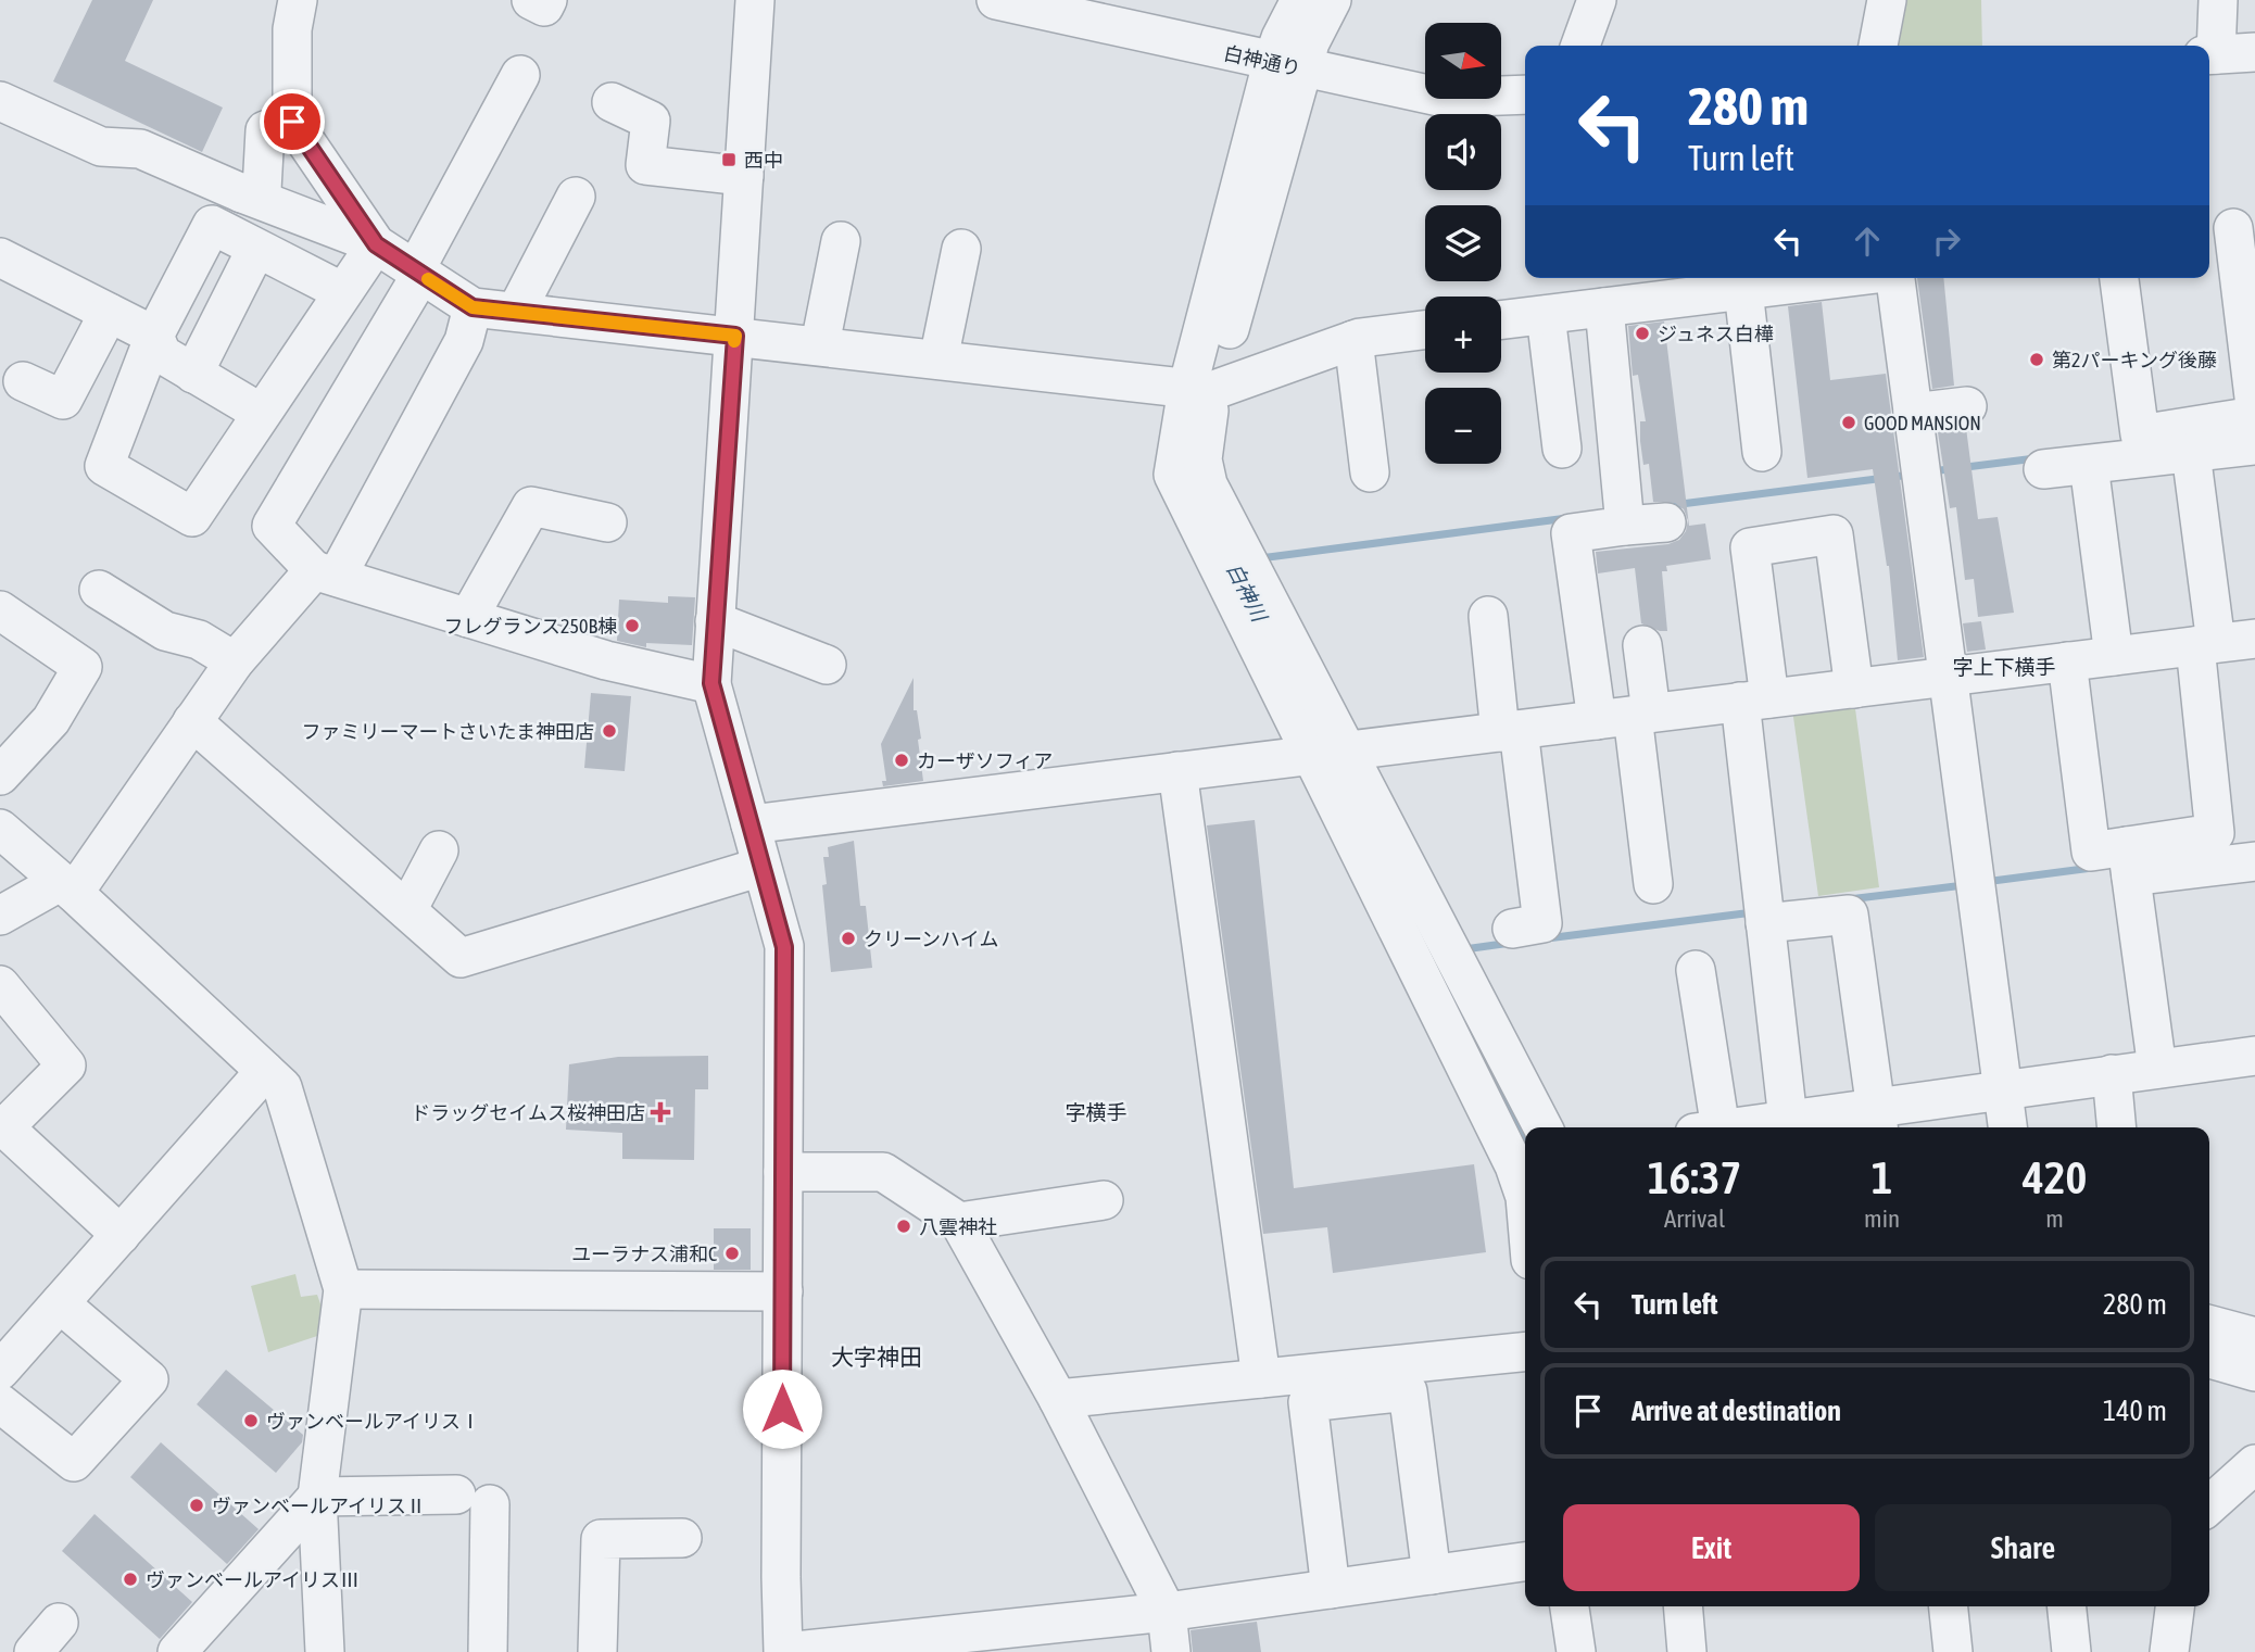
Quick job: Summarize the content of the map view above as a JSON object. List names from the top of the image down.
{
  "streets": {
    "street": ["白神通り"]
  },
  "districts": ["字上下横手", "字横手", "大字神田"],
  "water": ["白神川"],
  "places": {
    "transit": ["西中"],
    "other": [
      "ジュネス白樺",
      "第2パーキング後藤",
      "GOOD MANSION",
      "フレグランス250B棟",
      "ファミリーマートさいたま神田店",
      "カーザソフィア",
      "クリーンハイム",
      "八雲神社",
      "ユーラナス浦和C",
      "ヴァンベールアイリスⅠ",
      "ヴァンベールアイリスⅡ",
      "ヴァンベールアイリスⅢ"
    ],
    "health": ["ドラッグセイムス桜神田店"]
  },
  "north": "right",
  "page": {
    "map_buttons": ["+", "−"],
    "turn": ["280 m", "Turn left"],
    "eta": [
      "16:37",
      "Arrival",
      "1",
      "min",
      "420",
      "m"
    ],
    "list": [
      {
        "name": "Turn left",
        "value": "280 m"
      },
      {
        "name": "Arrive at destination",
        "value": "140 m"
      }
    ],
    "buttons": ["Exit", "Share"]
  }
}
